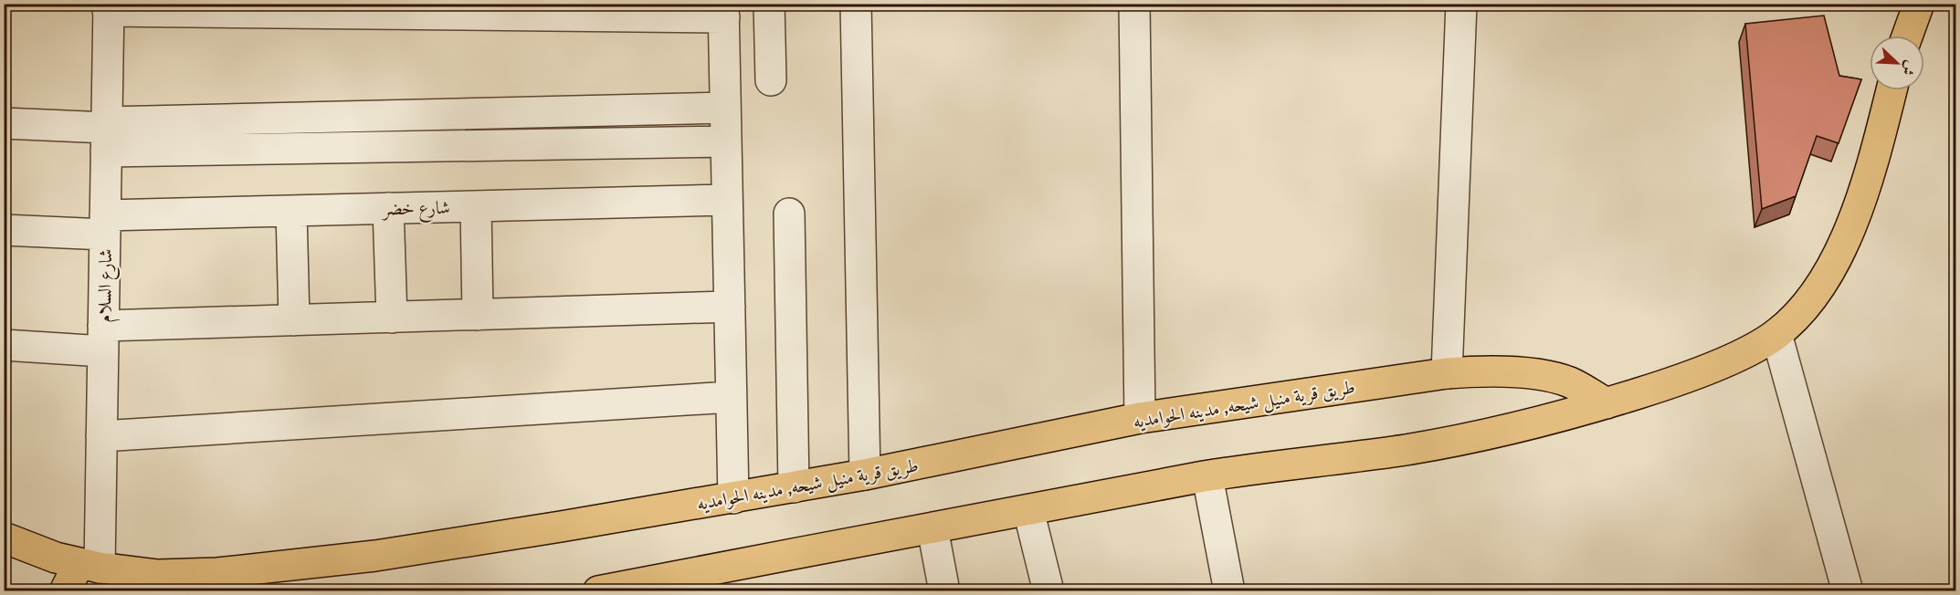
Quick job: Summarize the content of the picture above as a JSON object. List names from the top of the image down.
{
  "streets": {
    "main road": ["طريق قرية منيل شيحه, مدينه الحوامديه"],
    "street": ["شارع خضر", "شارع السلام"]
  },
  "crossings": [
    ["شارع خضر", "شارع السلام"],
    ["شارع السلام", "طريق قرية منيل شيحه, مدينه الحوامديه"]
  ],
  "north": "bottom right"
}
